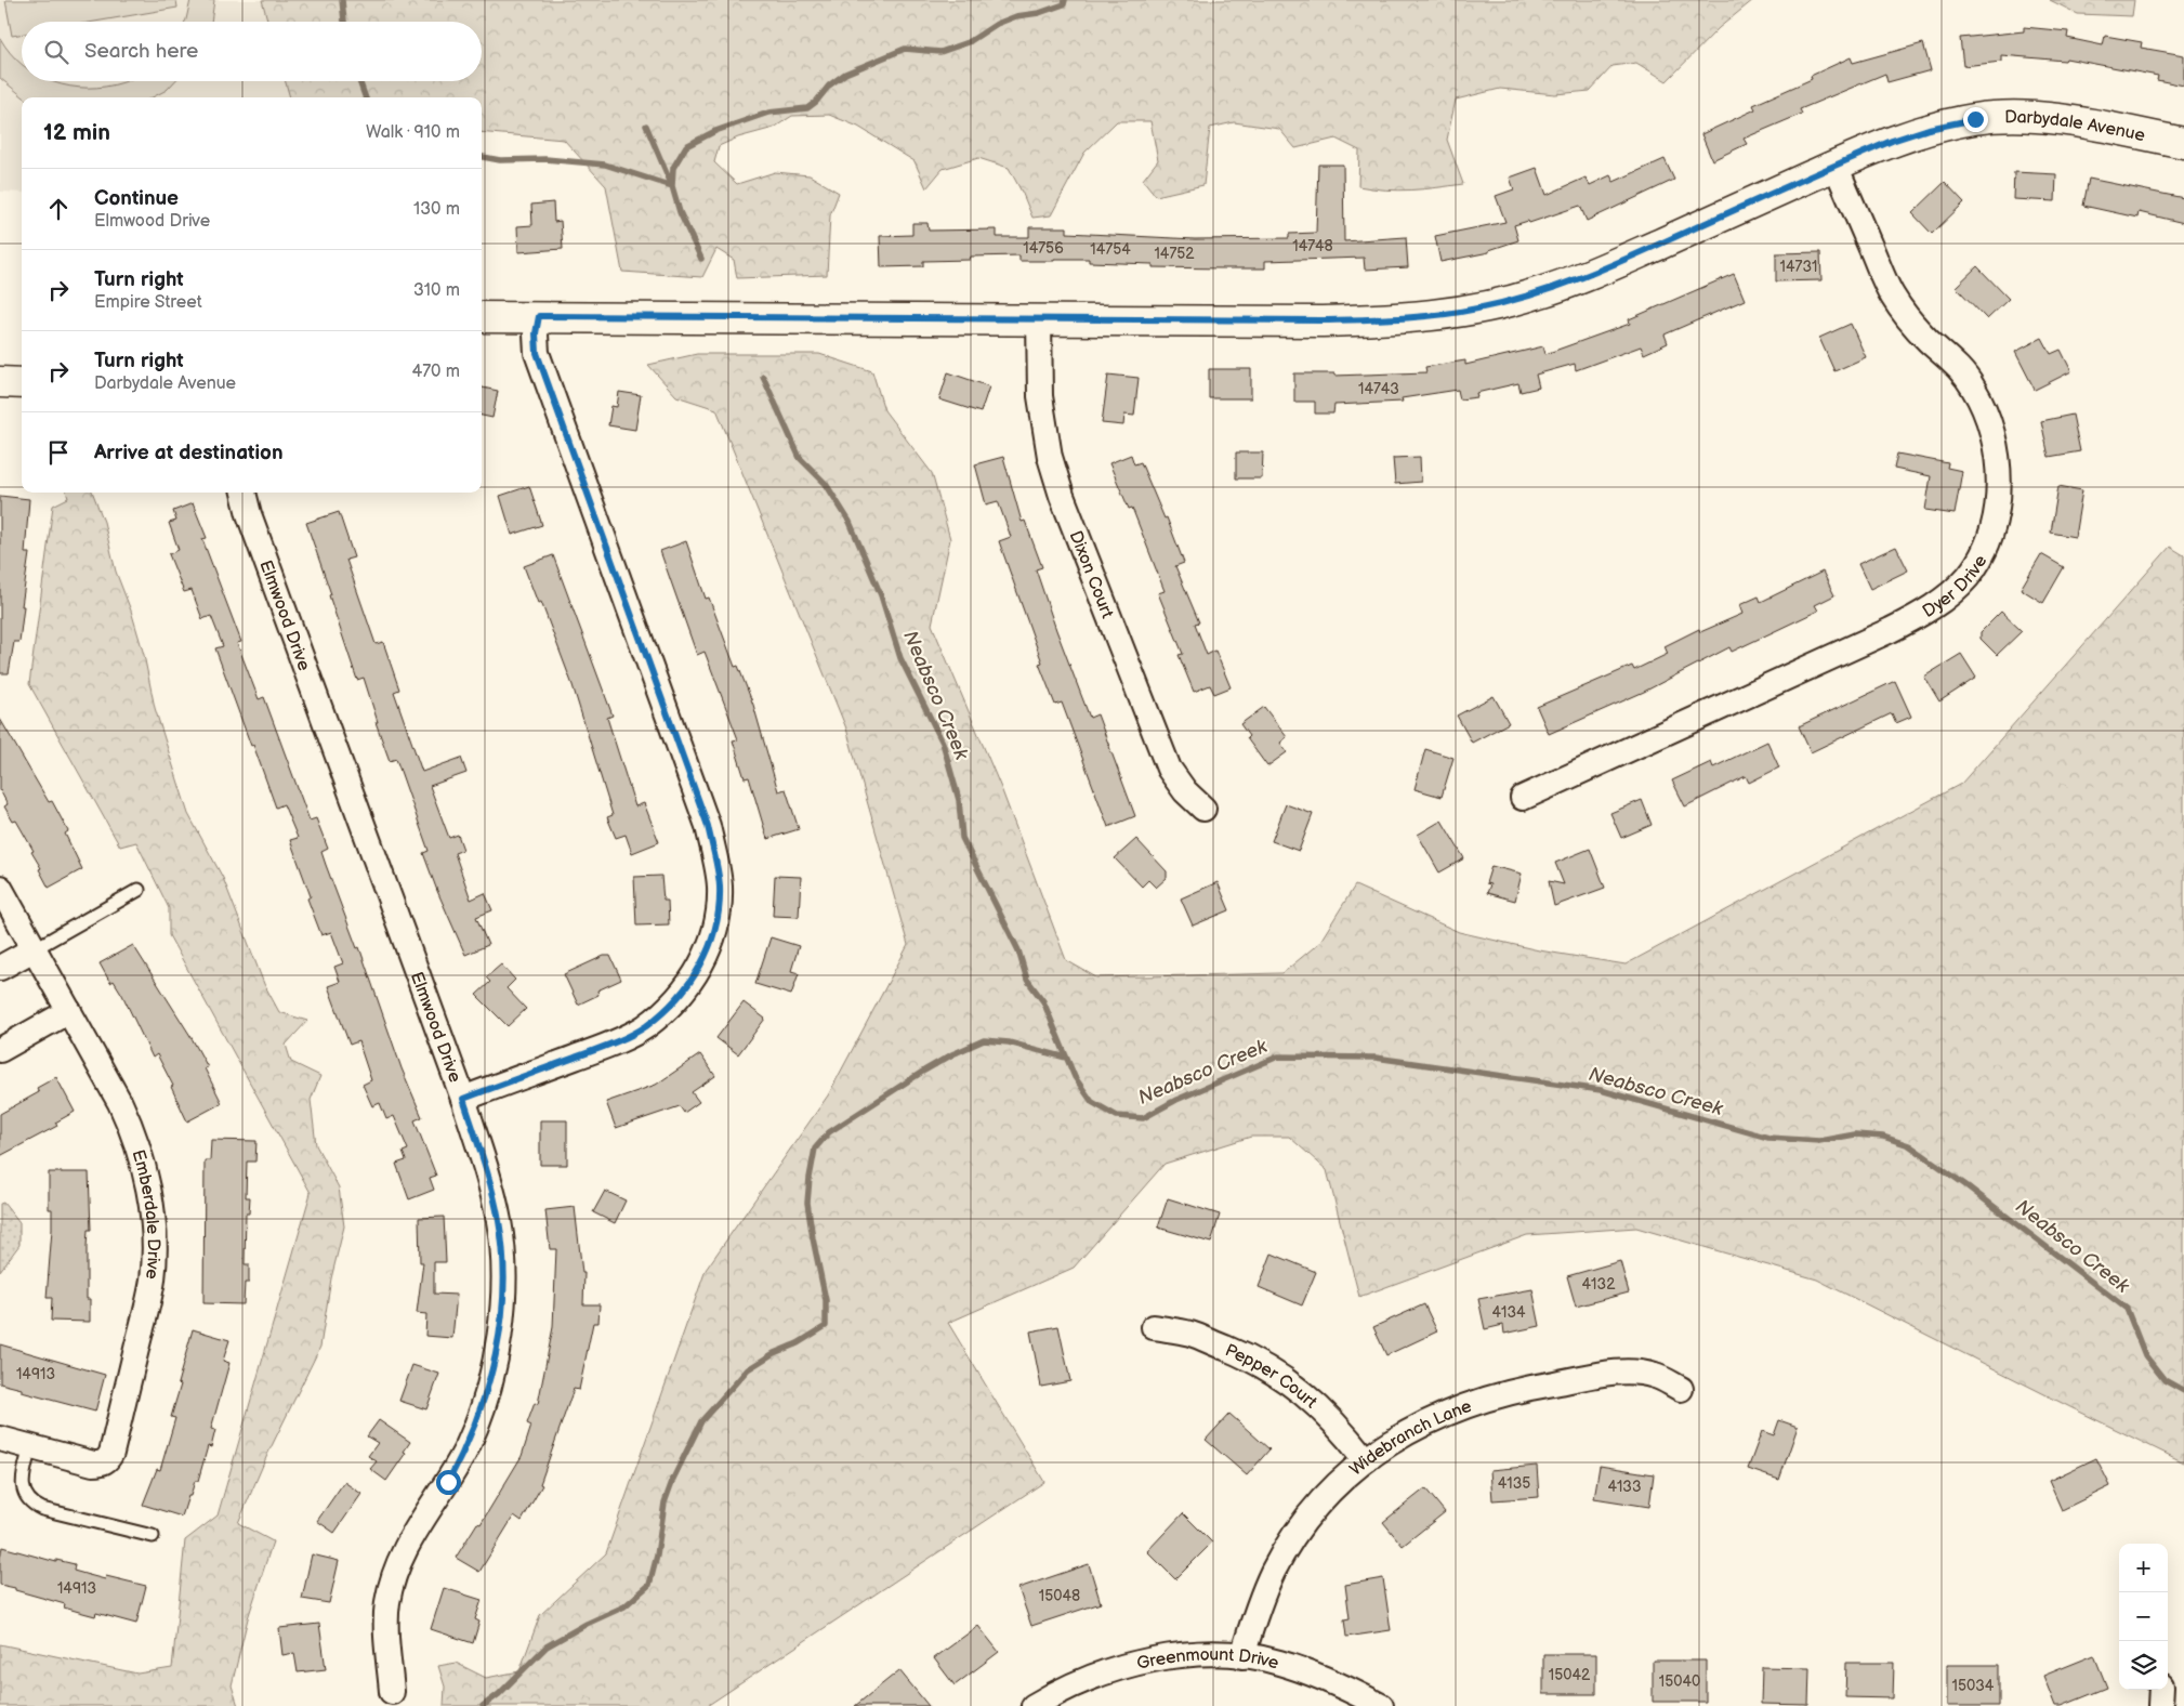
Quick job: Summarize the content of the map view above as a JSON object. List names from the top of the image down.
{
  "streets": {
    "street": [
      "Darbydale Avenue",
      "Dixon Court",
      "Dyer Drive",
      "Elmwood Drive",
      "Emberdale Drive",
      "Pepper Court",
      "Widebranch Lane",
      "Greenmount Drive"
    ]
  },
  "crossings": [
    ["Darbydale Avenue", "Dixon Court"],
    ["Darbydale Avenue", "Dyer Drive"],
    ["Pepper Court", "Widebranch Lane"],
    ["Widebranch Lane", "Greenmount Drive"]
  ],
  "water": ["Neabsco Creek"],
  "house_numbers": [
    "14748",
    "14756",
    "14754",
    "14752",
    "14731",
    "14743",
    "4132",
    "4134",
    "14913",
    "4135",
    "4133",
    "14913",
    "15048",
    "15042",
    "15040",
    "15034"
  ],
  "page": {
    "search": "Search here",
    "heading": ["12 min", "Walk · 910 m"],
    "list": [
      ["Continue", "Elmwood Drive", "130 m"],
      ["Turn right", "Empire Street", "310 m"],
      ["Turn right", "Darbydale Avenue", "470 m"],
      "Arrive at destination"
    ],
    "map_buttons": ["+", "−"]
  }
}
